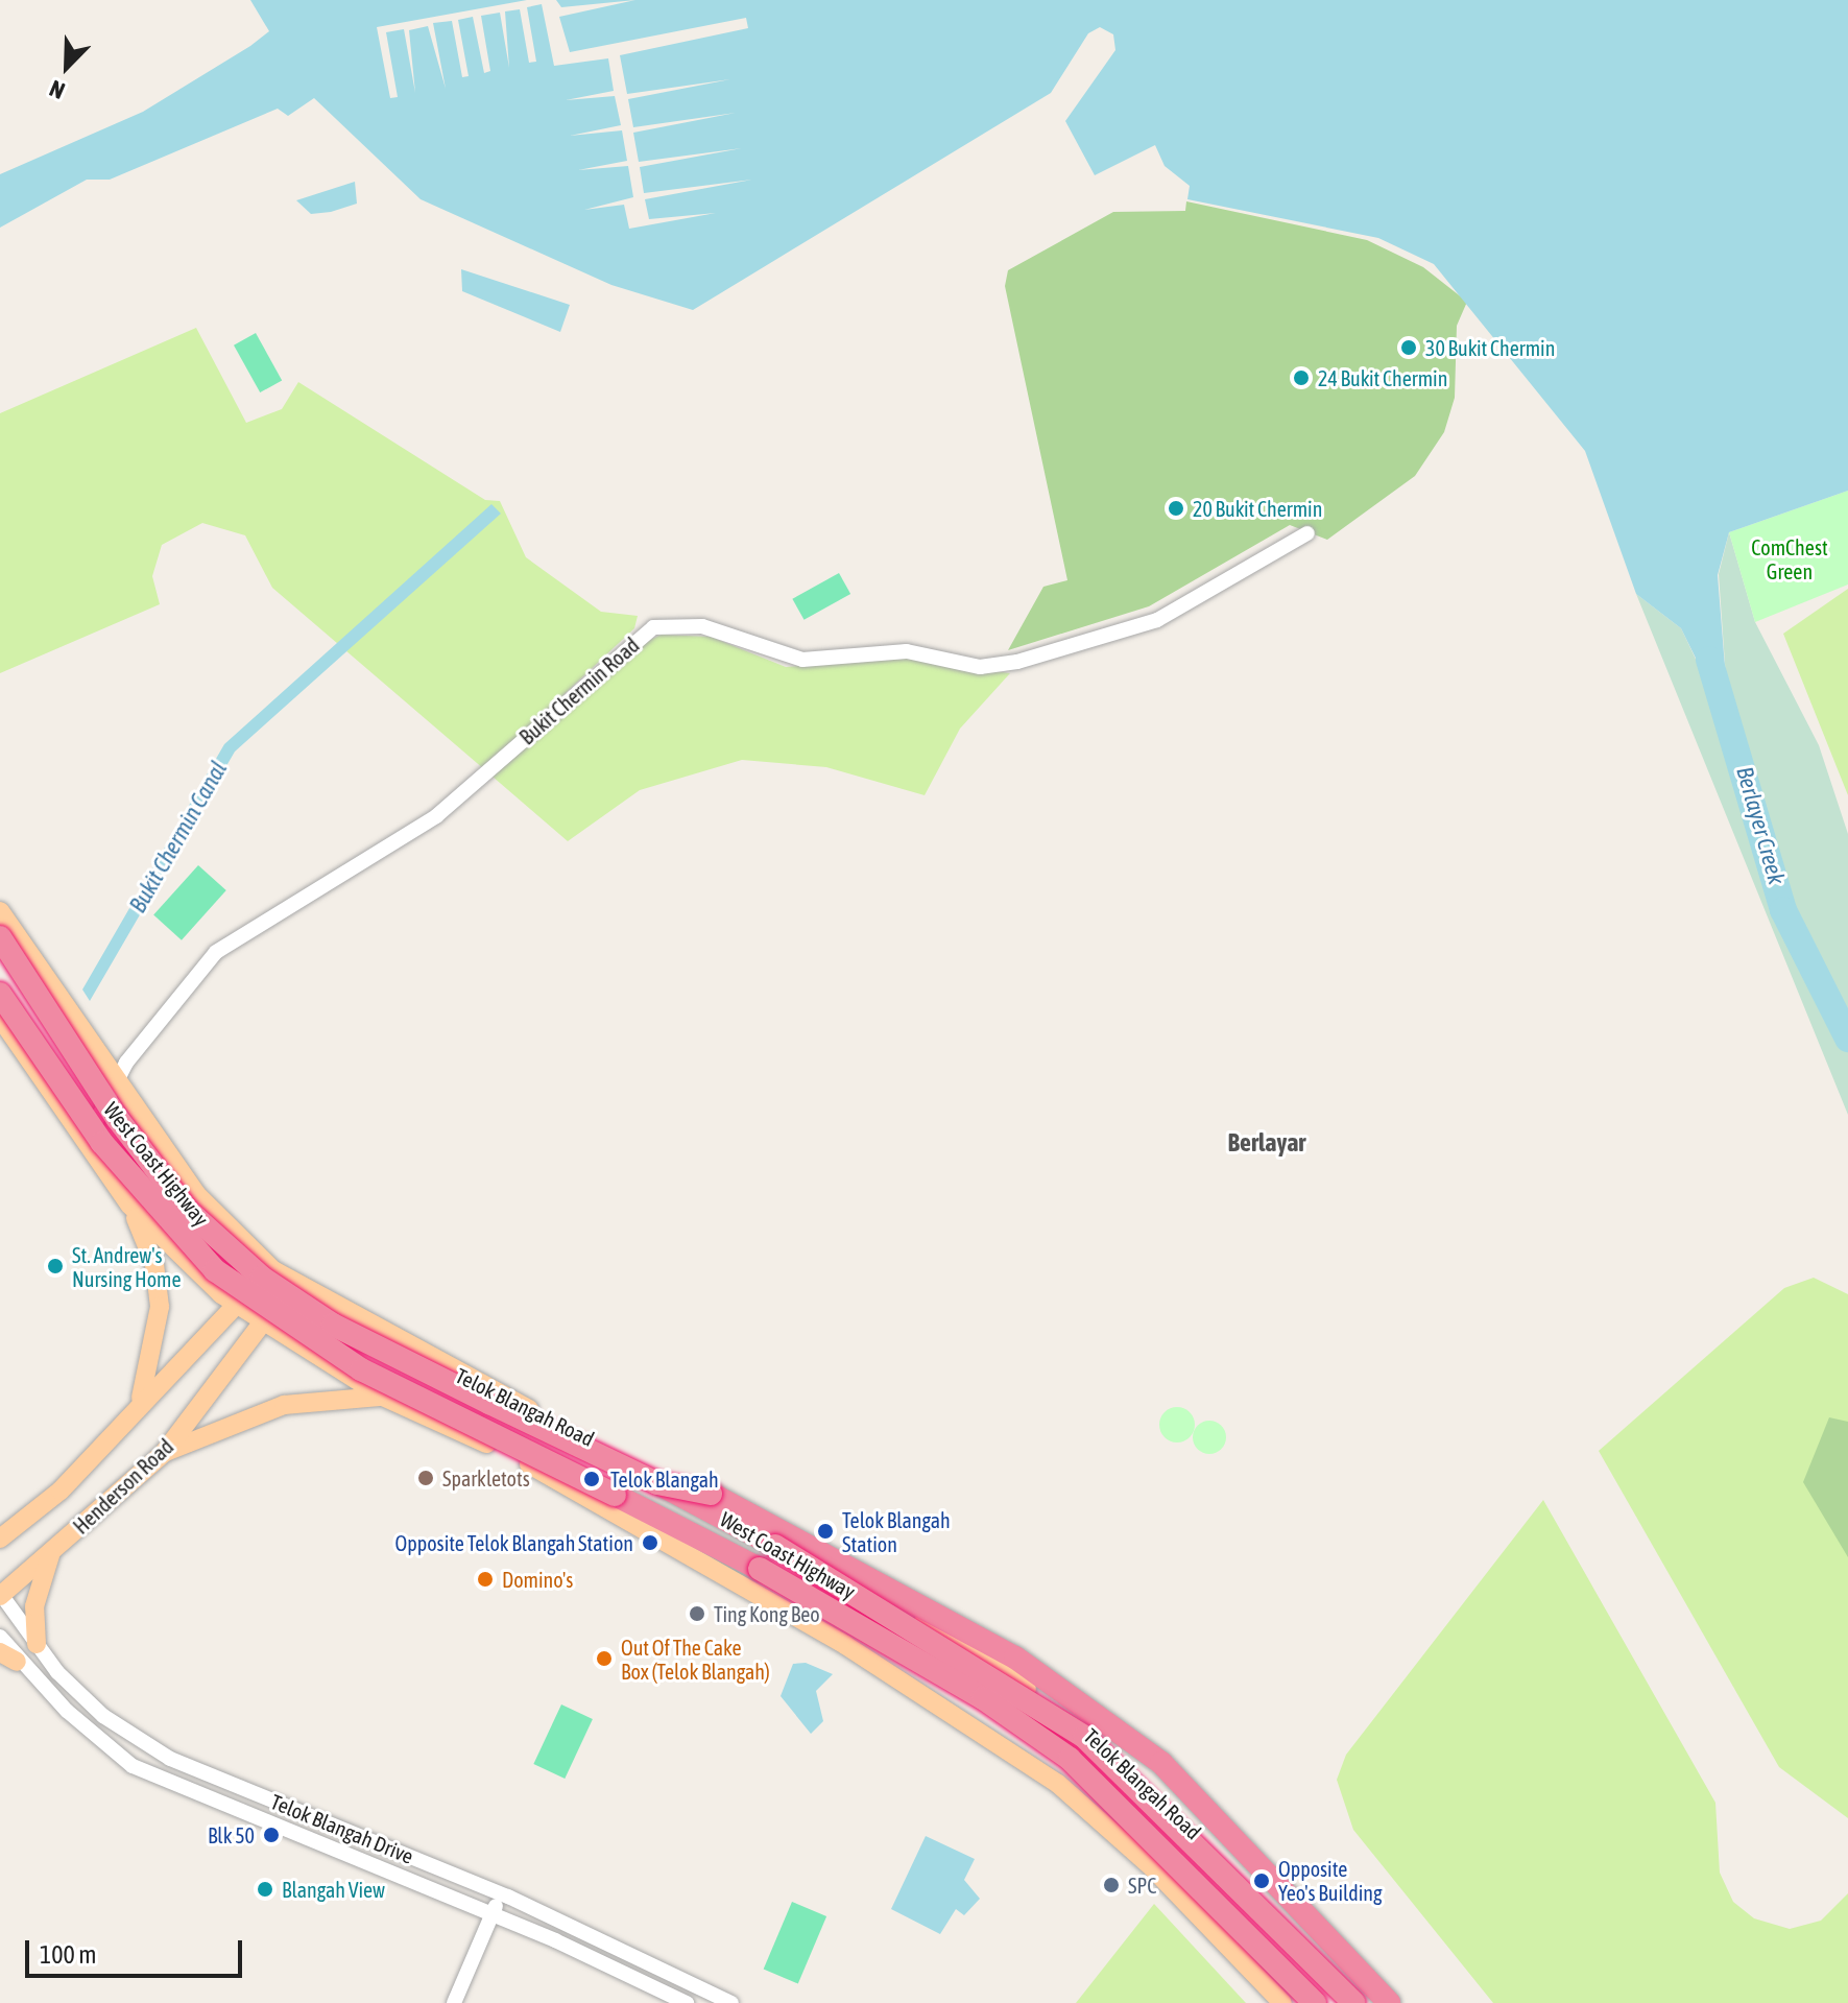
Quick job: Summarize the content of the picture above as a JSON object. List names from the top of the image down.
{
  "streets": {
    "highway": ["West Coast Highway"],
    "main road": ["Telok Blangah Road", "Henderson Road"],
    "street": ["Bukit Chermin Road", "Telok Blangah Drive"]
  },
  "crossings": [
    ["Bukit Chermin Road", "Telok Blangah Road"],
    ["Telok Blangah Road", "Henderson Road"],
    ["Henderson Road", "Telok Blangah Drive"]
  ],
  "districts": ["Berlayar"],
  "water": ["Berlayer Creek", "Bukit Chermin Canal"],
  "parks": ["ComChest Green"],
  "places": [
    "30 Bukit Chermin",
    "24 Bukit Chermin",
    "20 Bukit Chermin",
    "St. Andrew's Nursing Home",
    "Sparkletots",
    "Telok Blangah",
    "Telok Blangah Station",
    "Opposite Telok Blangah Station",
    "Domino's",
    "Ting Kong Beo",
    "Out Of The Cake Box (Telok Blangah)",
    "Blk 50",
    "Opposite Yeo's Building",
    "SPC",
    "Blangah View"
  ],
  "scale_bar": "100 m",
  "north": "bottom left"
}
